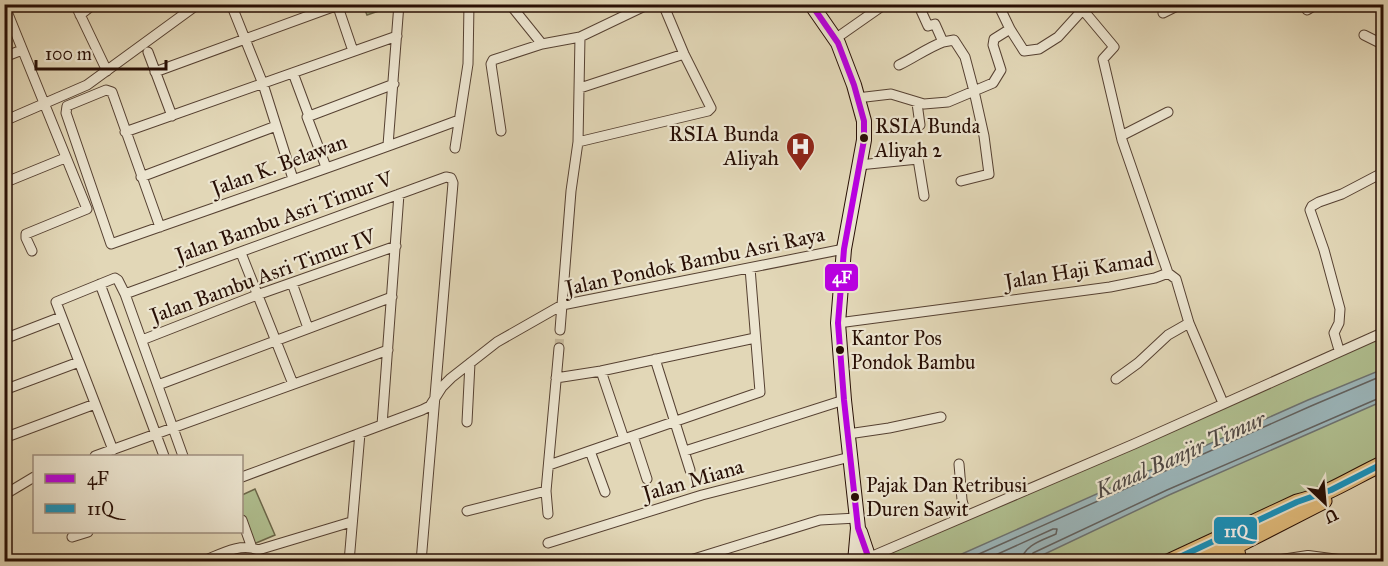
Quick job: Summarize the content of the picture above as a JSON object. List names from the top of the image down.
{
  "streets": {
    "street": [
      "Jalan K. Belawan",
      "Jalan Bambu Asri Timur V",
      "Jalan Pondok Bambu Asri Raya",
      "Jalan Haji Kamad",
      "Jalan Bambu Asri Timur IV",
      "Jalan Miana"
    ]
  },
  "crossings": [
    ["Jalan Bambu Asri Timur V", "Jalan Pondok Bambu Asri Raya"]
  ],
  "water": ["Kanal Banjir Timur"],
  "places": {
    "other": ["RSIA Bunda Aliyah 2", "Kantor Pos Pondok Bambu", "Pajak Dan Retribusi Duren Sawit"],
    "hospital": ["RSIA Bunda Aliyah"]
  },
  "lines": ["transit line 4F", "transit line 11Q"],
  "legend": ["4F", "11Q"],
  "scale_bar": "100 m",
  "north": "bottom right"
}
